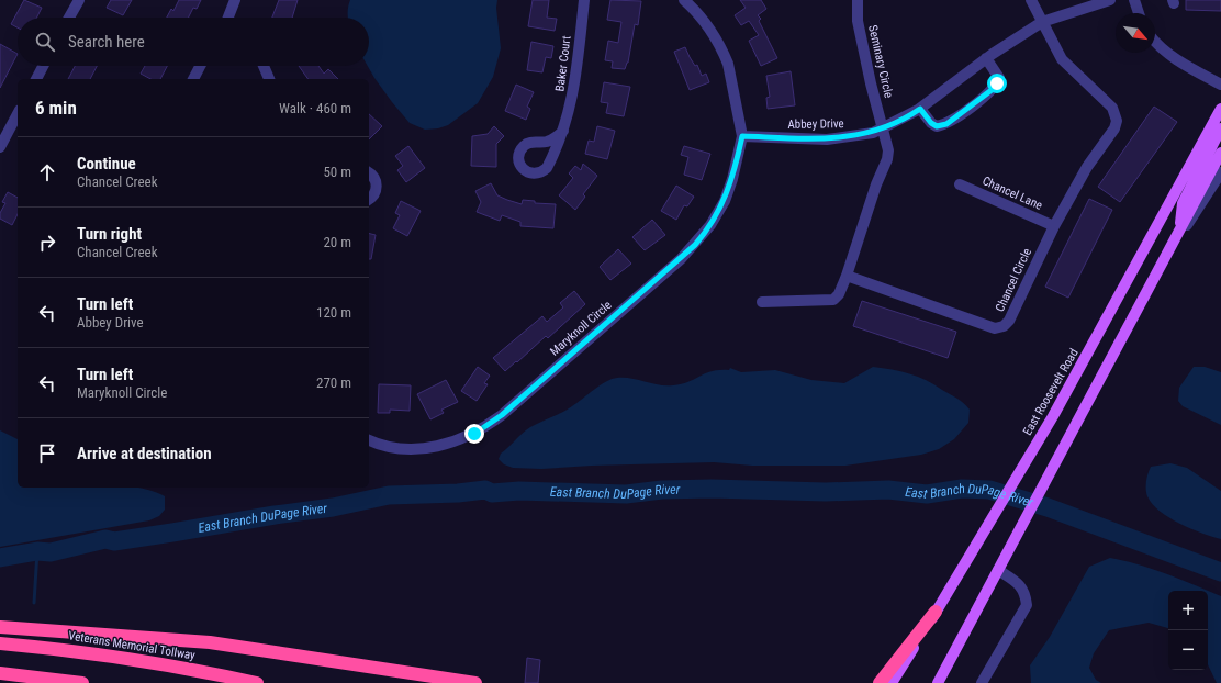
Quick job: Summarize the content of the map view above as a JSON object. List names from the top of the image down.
{
  "streets": {
    "highway": ["Veterans Memorial Tollway"],
    "main road": ["East Roosevelt Road"],
    "street": [
      "Seminary Circle",
      "Baker Court",
      "Abbey Drive",
      "Chancel Lane",
      "Chancel Circle",
      "Maryknoll Circle"
    ]
  },
  "crossings": [
    ["Seminary Circle", "Abbey Drive"],
    ["Abbey Drive", "Chancel Circle"],
    ["Abbey Drive", "Maryknoll Circle"],
    ["Chancel Lane", "Chancel Circle"]
  ],
  "water": ["East Branch DuPage River"],
  "north": "bottom right",
  "page": {
    "search": "Search here",
    "heading": ["6 min", "Walk · 460 m"],
    "list": [
      ["Continue", "Chancel Creek", "50 m"],
      ["Turn right", "Chancel Creek", "20 m"],
      ["Turn left", "Abbey Drive", "120 m"],
      ["Turn left", "Maryknoll Circle", "270 m"],
      "Arrive at destination"
    ],
    "map_buttons": ["+", "−"]
  }
}
